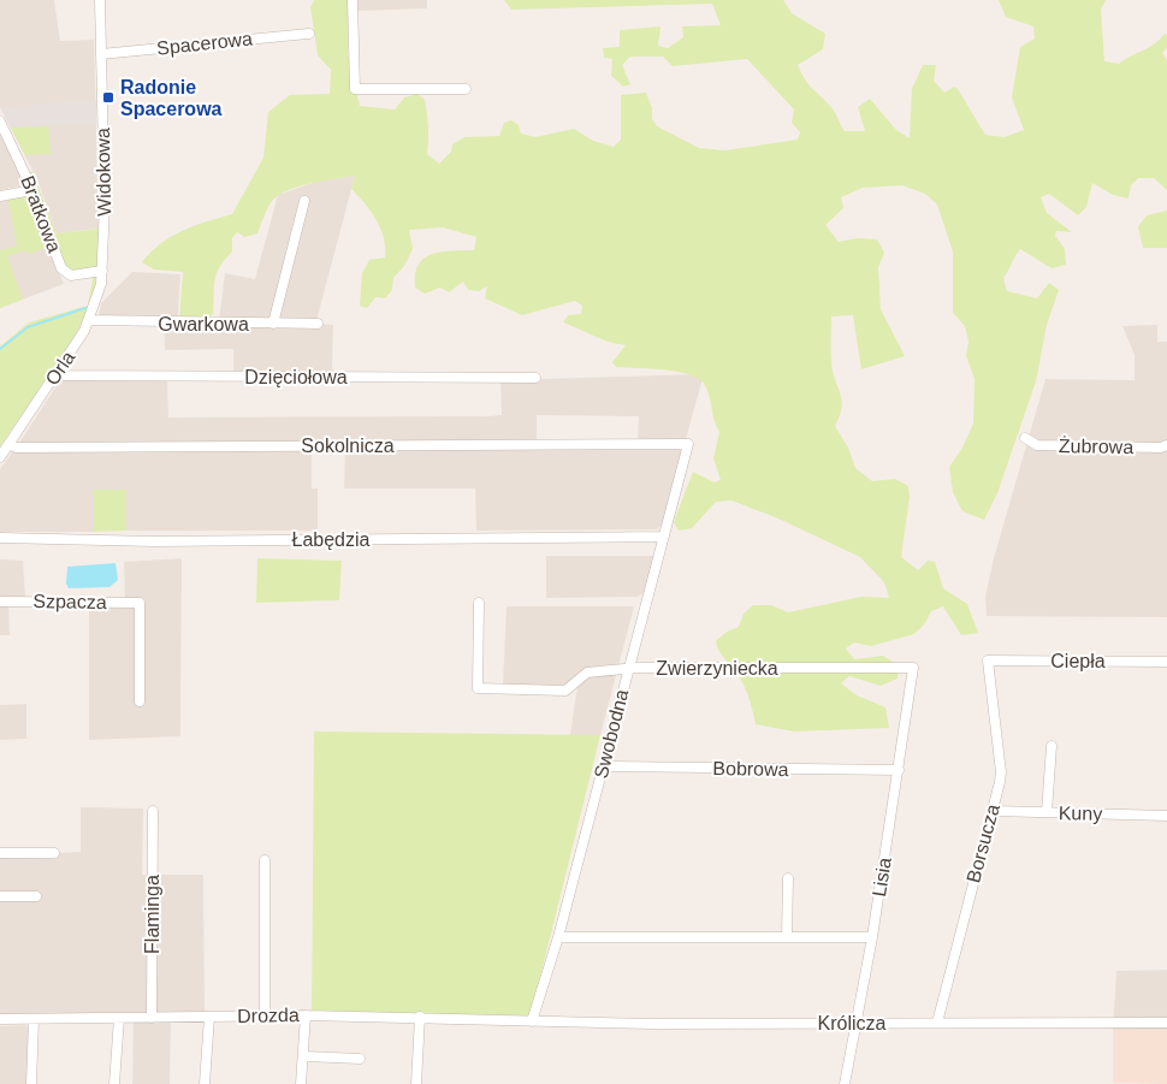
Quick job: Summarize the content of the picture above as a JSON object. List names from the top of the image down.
{
  "streets": {
    "street": [
      "Spacerowa",
      "Widokowa",
      "Bratkowa",
      "Gwarkowa",
      "Orla",
      "Dzięciołowa",
      "Sokolnicza",
      "Żubrowa",
      "Łabędzia",
      "Szpacza",
      "Ciepła",
      "Zwierzyniecka",
      "Swobodna",
      "Bobrowa",
      "Kuny",
      "Borsucza",
      "Lisia",
      "Flaminga",
      "Drozda",
      "Królicza"
    ]
  },
  "crossings": [
    ["Spacerowa", "Widokowa"],
    ["Widokowa", "Bratkowa"],
    ["Widokowa", "Orla"],
    ["Bratkowa", "Orla"],
    ["Gwarkowa", "Orla"],
    ["Orla", "Dzięciołowa"],
    ["Orla", "Sokolnicza"],
    ["Sokolnicza", "Swobodna"],
    ["Łabędzia", "Swobodna"],
    ["Ciepła", "Borsucza"],
    ["Zwierzyniecka", "Swobodna"],
    ["Zwierzyniecka", "Lisia"],
    ["Swobodna", "Bobrowa"],
    ["Swobodna", "Drozda"],
    ["Swobodna", "Królicza"],
    ["Bobrowa", "Lisia"],
    ["Kuny", "Borsucza"],
    ["Borsucza", "Królicza"],
    ["Lisia", "Królicza"],
    ["Flaminga", "Drozda"],
    ["Drozda", "Królicza"]
  ],
  "places": {
    "transit": ["Radonie Spacerowa"]
  }
}
